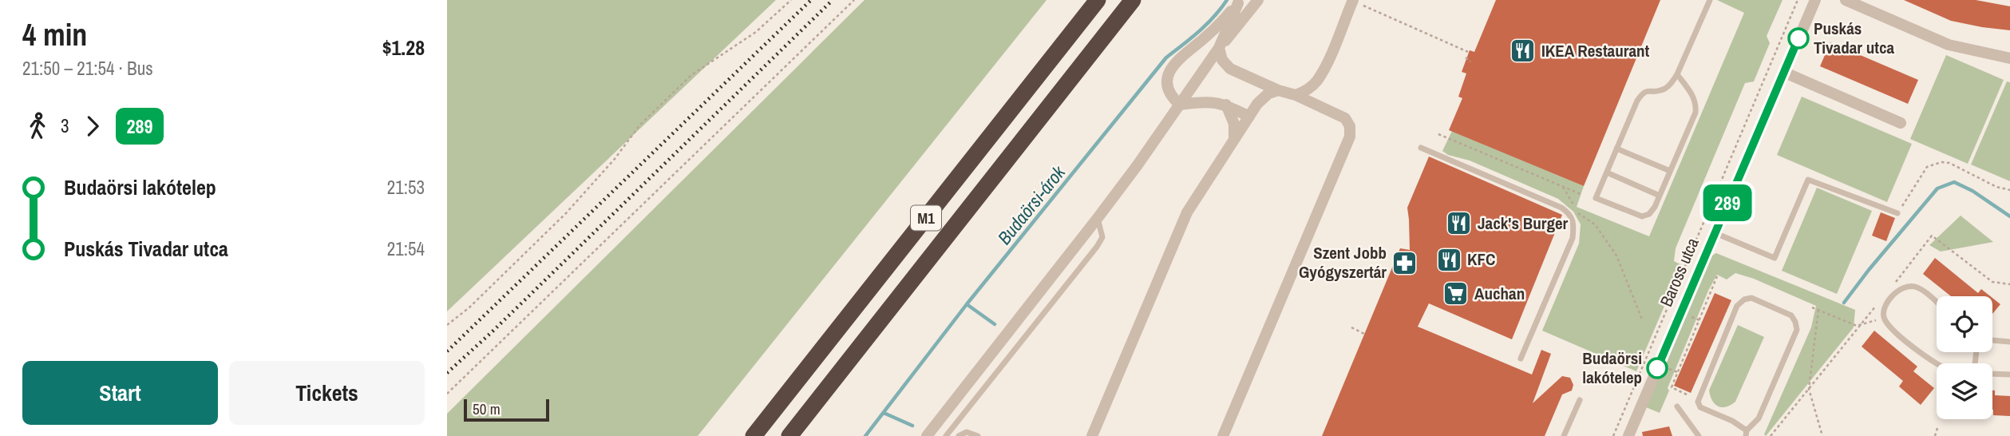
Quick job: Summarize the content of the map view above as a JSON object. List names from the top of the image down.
{
  "streets": {
    "highway": ["M1"],
    "street": ["Baross utca"]
  },
  "water": ["Budaörsi-árok"],
  "places": {
    "other": ["Puskás Tivadar utca", "Budaörsi lakótelep"],
    "restaurant": ["IKEA Restaurant", "Jack's Burger", "KFC"],
    "pharmacy": ["Szent Jobb Gyógyszertár"],
    "supermarket": ["Auchan"]
  },
  "lines": ["bus line 289"],
  "scale_bar": "50 m",
  "page": {
    "heading": ["4 min", "21:50 – 21:54 · Bus", "$1.28"],
    "on_map": "289",
    "legs": ["3", "289"],
    "list": [
      {
        "name": "Budaörsi lakótelep",
        "value": "21:53"
      },
      {
        "name": "Puskás Tivadar utca",
        "value": "21:54"
      }
    ],
    "buttons": ["Start", "Tickets"],
    "scale": "50 m"
  }
}
